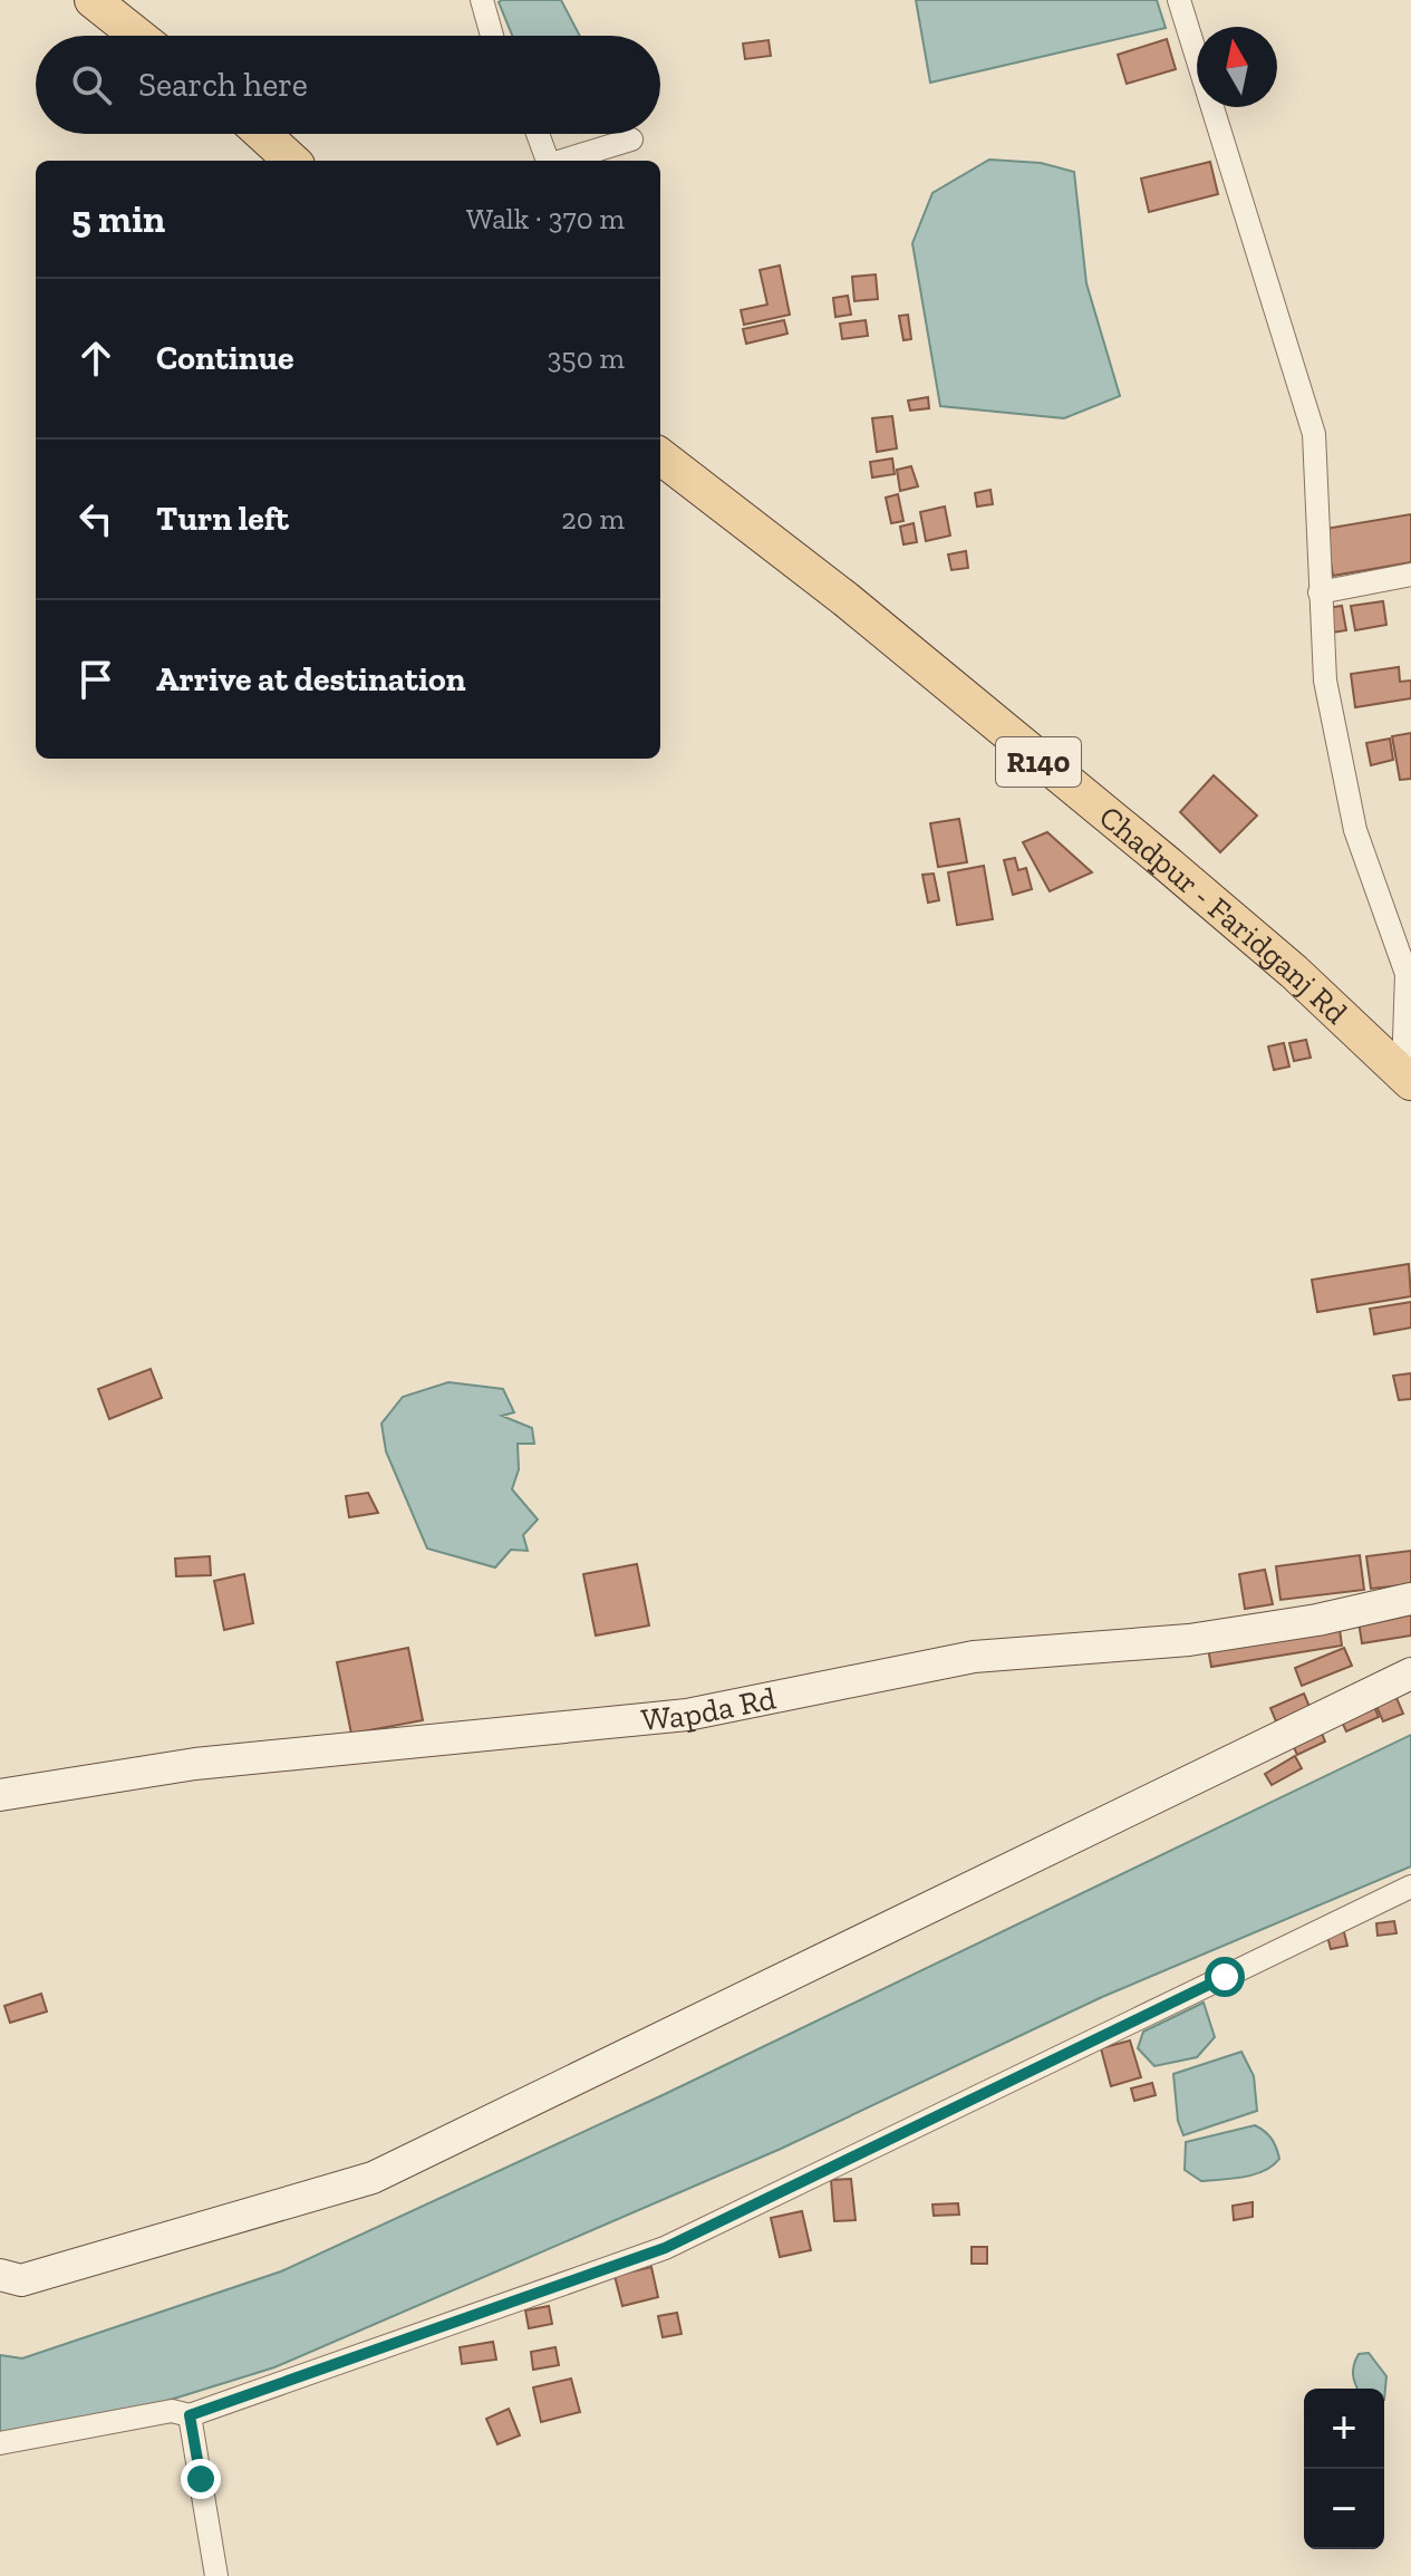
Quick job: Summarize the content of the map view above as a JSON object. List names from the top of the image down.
{
  "streets": {
    "main road": ["R140", "Chadpur - Faridganj Rd", "Wapda Rd"]
  },
  "north": "top",
  "page": {
    "search": "Search here",
    "heading": ["5 min", "Walk · 370 m"],
    "list": [
      ["Continue", "350 m"],
      ["Turn left", "20 m"],
      "Arrive at destination"
    ],
    "map_buttons": ["+", "−"]
  }
}
